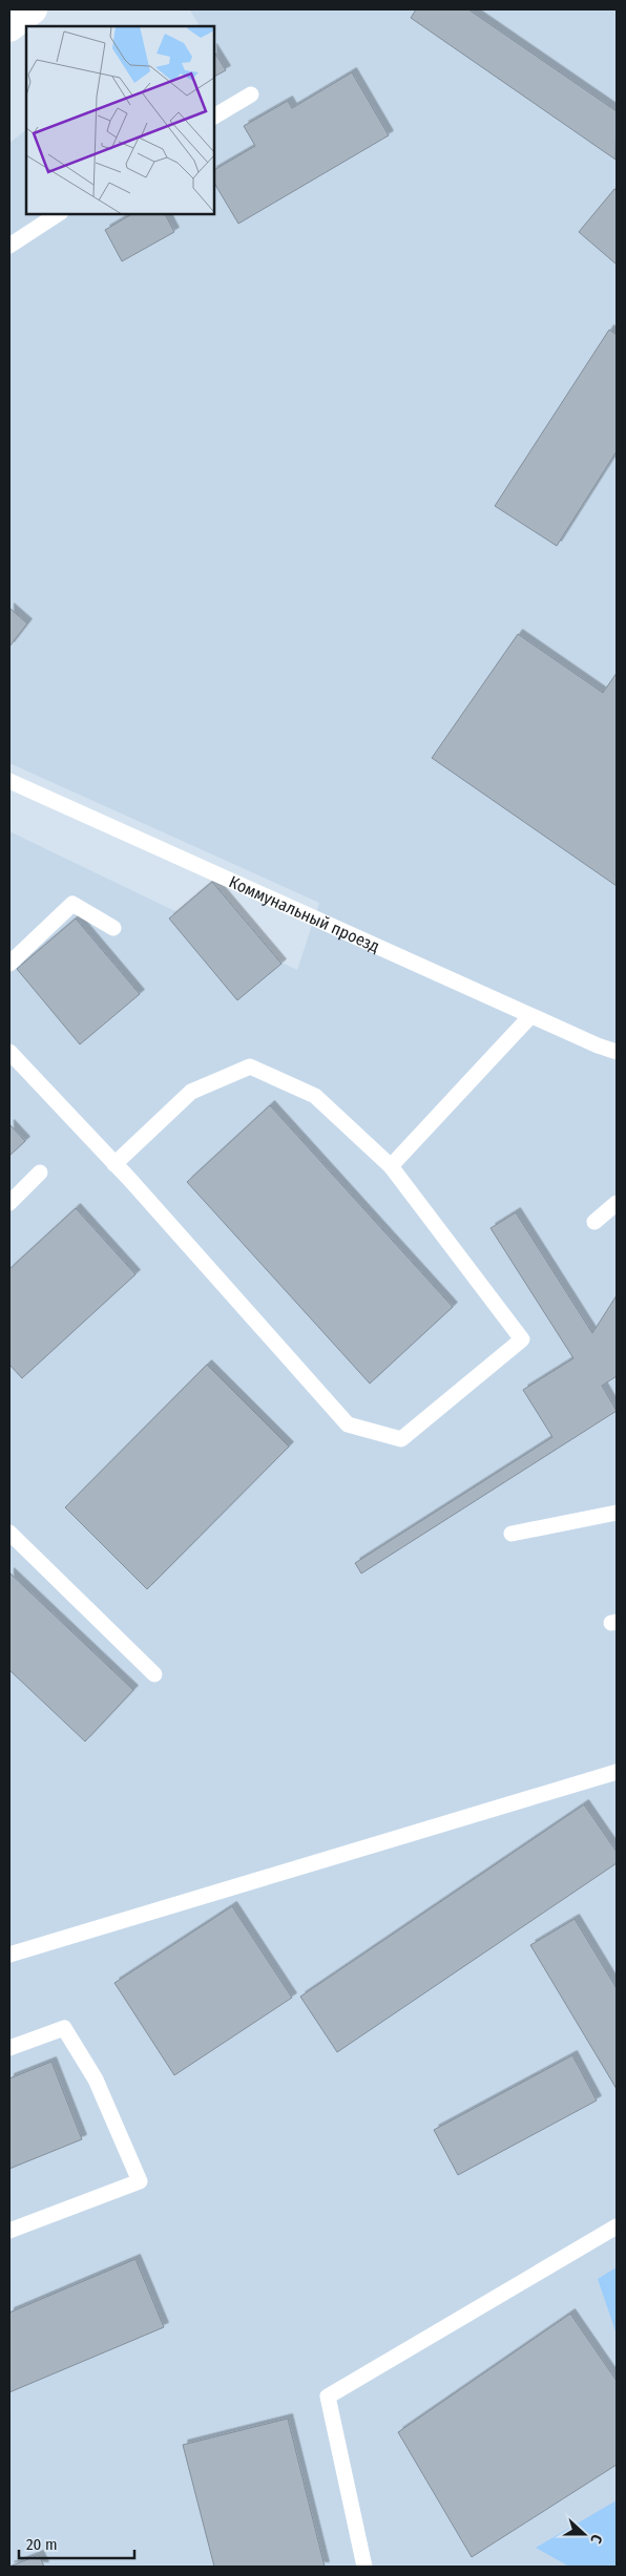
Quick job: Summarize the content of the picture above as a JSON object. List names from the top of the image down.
{
  "streets": {
    "lane": ["Коммунальный проезд"]
  },
  "scale_bar": "20 m",
  "north": "right"
}
